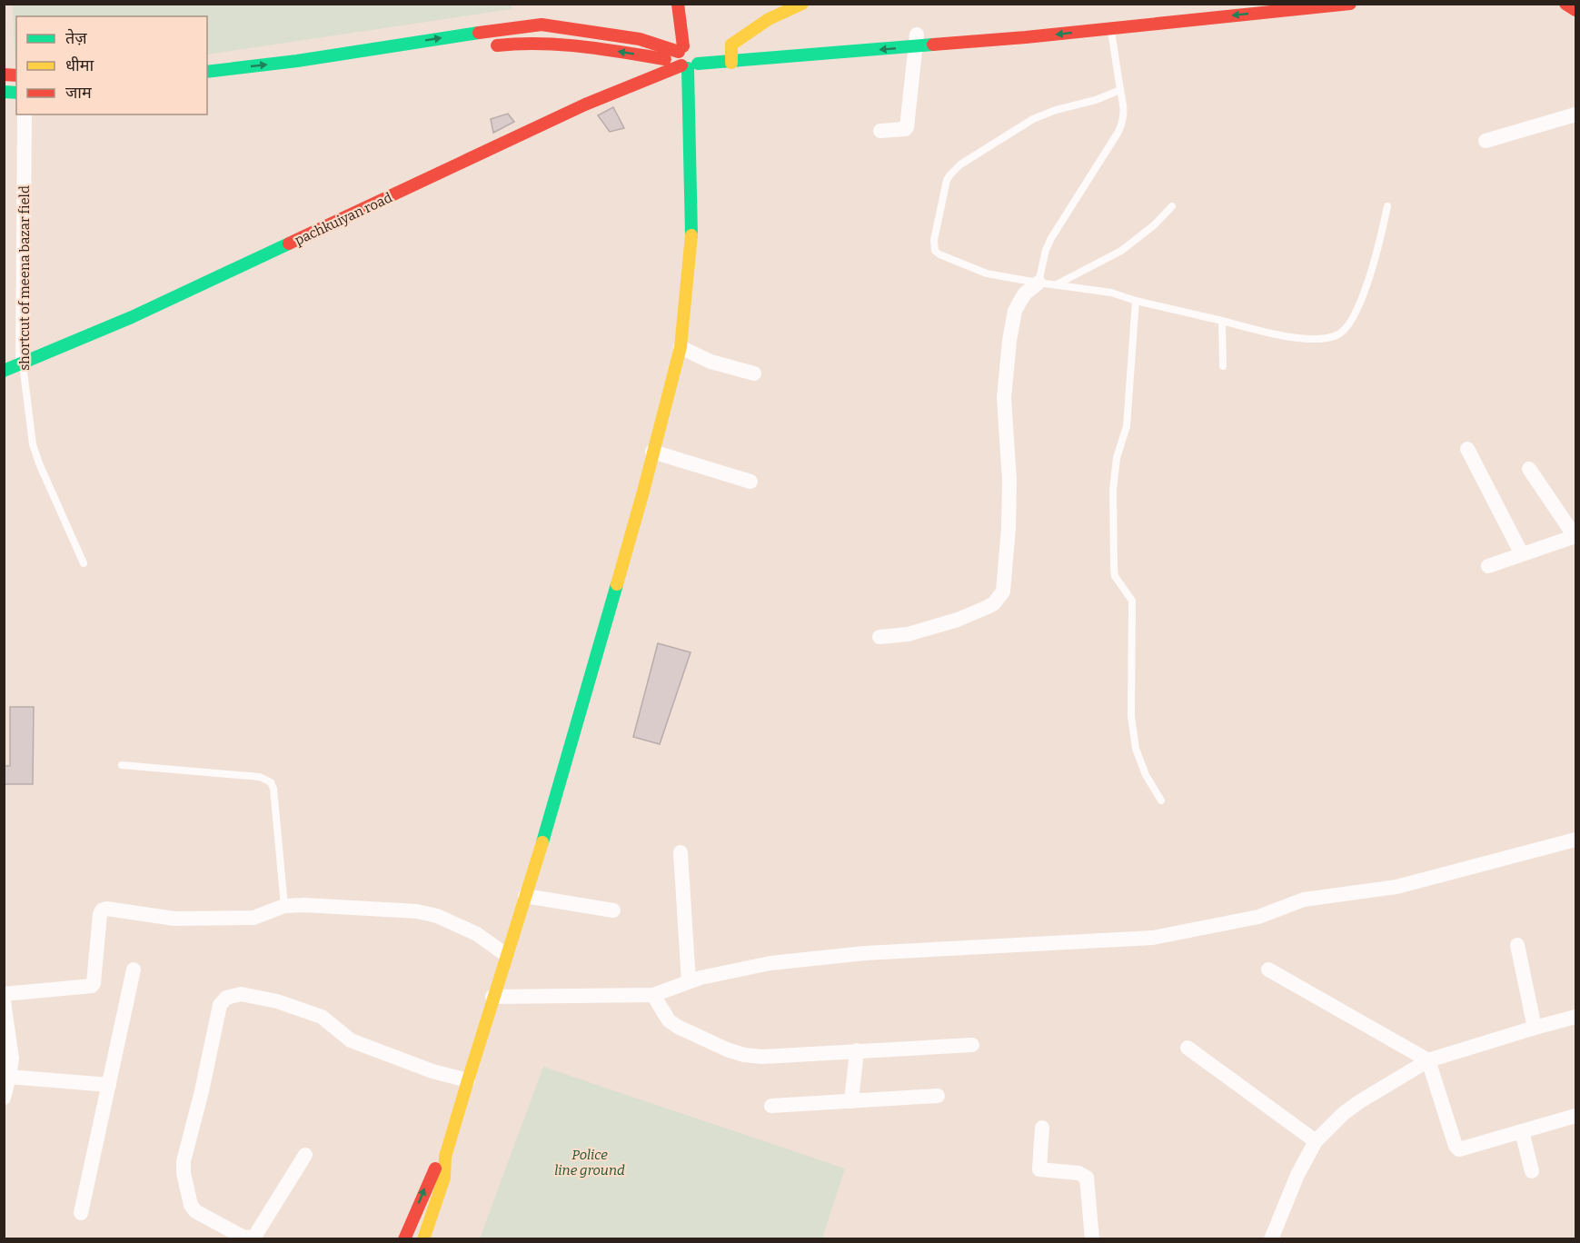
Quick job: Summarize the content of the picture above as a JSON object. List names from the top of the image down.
{
  "streets": {
    "main road": ["pachkuiyan road"],
    "street": ["shortcut of meena bazar field"]
  },
  "crossings": [
    ["pachkuiyan road", "shortcut of meena bazar field"]
  ],
  "parks": ["Police line ground"],
  "legend": ["तेज़", "धीमा", "जाम"]
}
